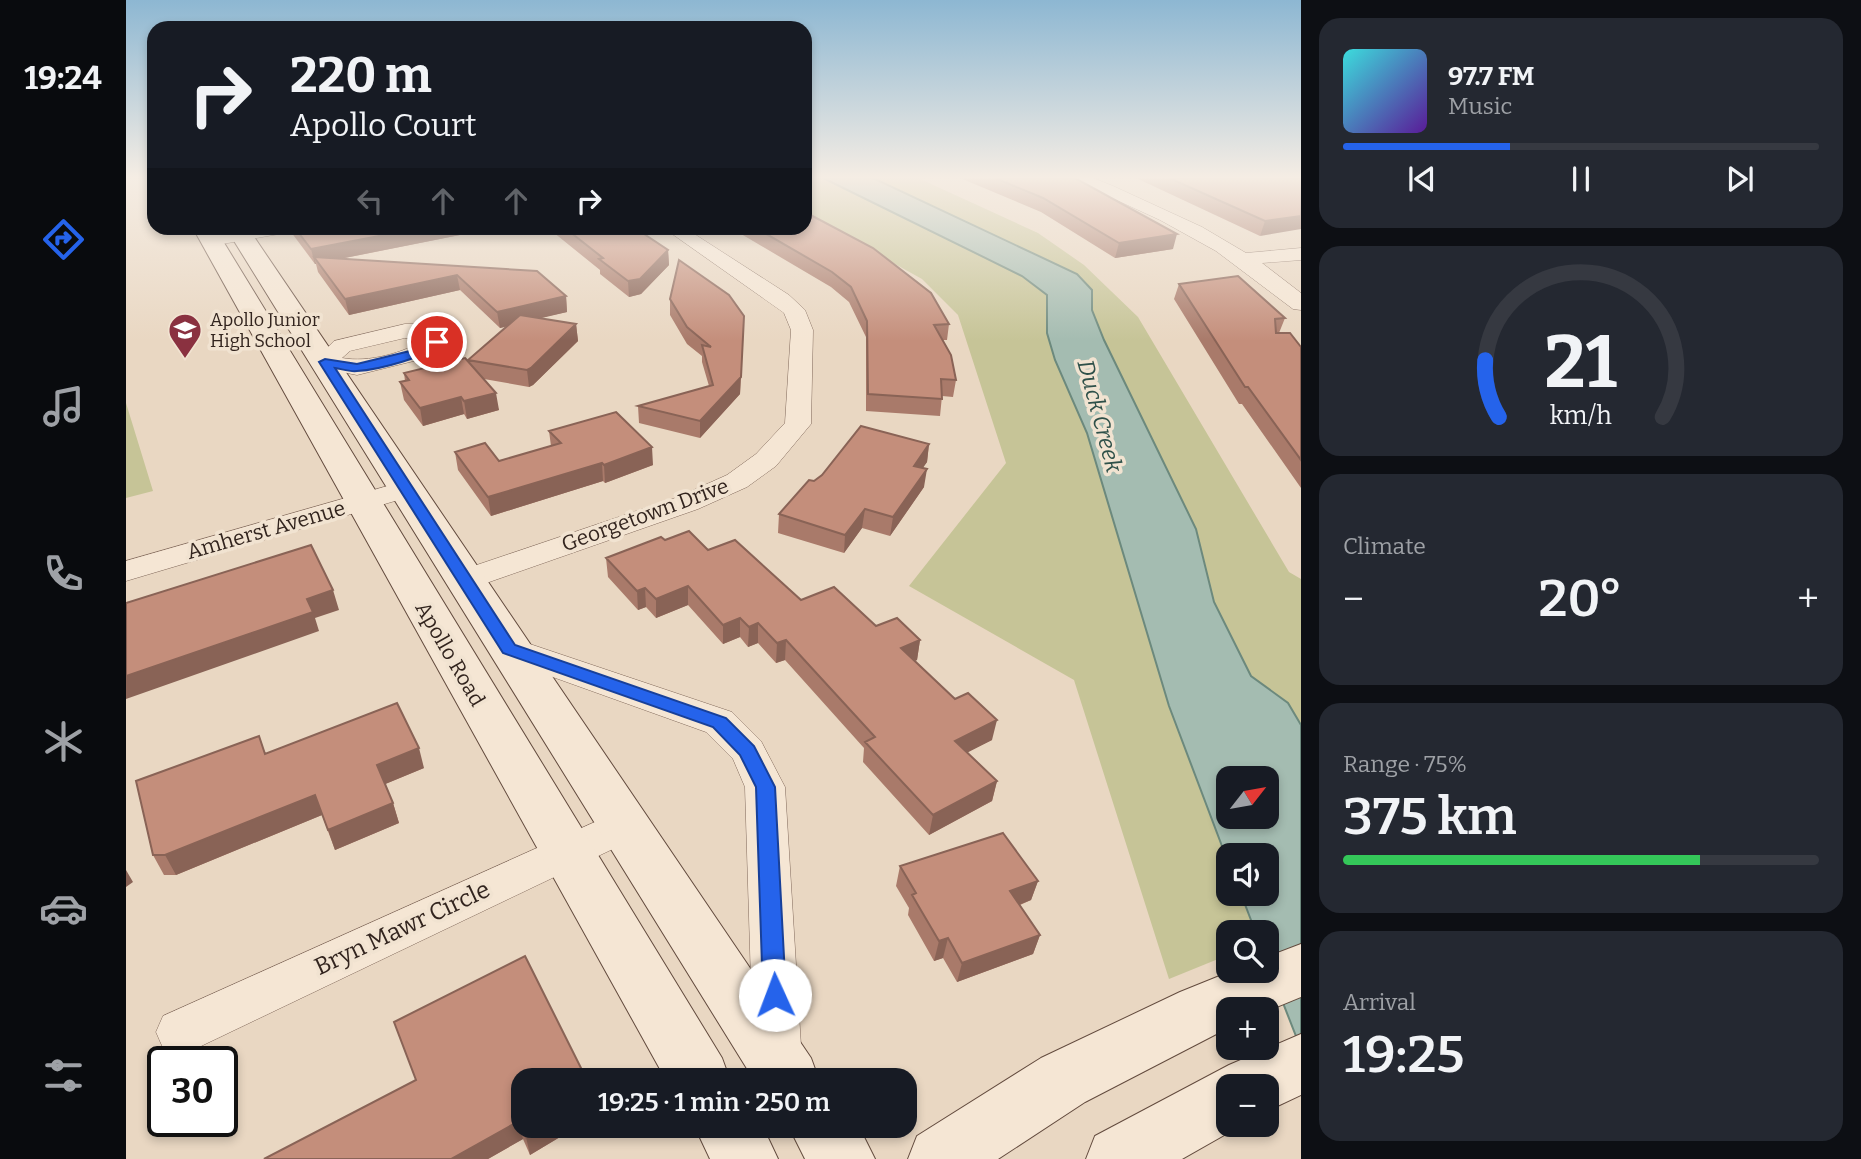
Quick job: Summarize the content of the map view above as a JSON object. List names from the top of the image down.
{
  "streets": {
    "street": [
      "Georgetown Drive",
      "Amherst Avenue",
      "Apollo Road",
      "Bryn Mawr Circle"
    ]
  },
  "crossings": [
    ["Amherst Avenue", "Apollo Road"],
    ["Apollo Road", "Bryn Mawr Circle"]
  ],
  "water": ["Duck Creek"],
  "places": {
    "school or university": ["Apollo Junior High School"]
  },
  "north": "top right",
  "page": {
    "tabs": "19:24",
    "turn": ["220 m", "Apollo Court"],
    "song": ["97.7 FM", "Music"],
    "tile": [
      "Climate",
      ["Range · 75%", "375 km"],
      ["Arrival", "19:25"]
    ],
    "heat": ["−", "20°", "+"],
    "map_buttons": ["+", "−"],
    "limit": "30",
    "trip": "19:25 · 1 min · 250 m",
    "gauge": ["21", "km/h"]
  }
}
